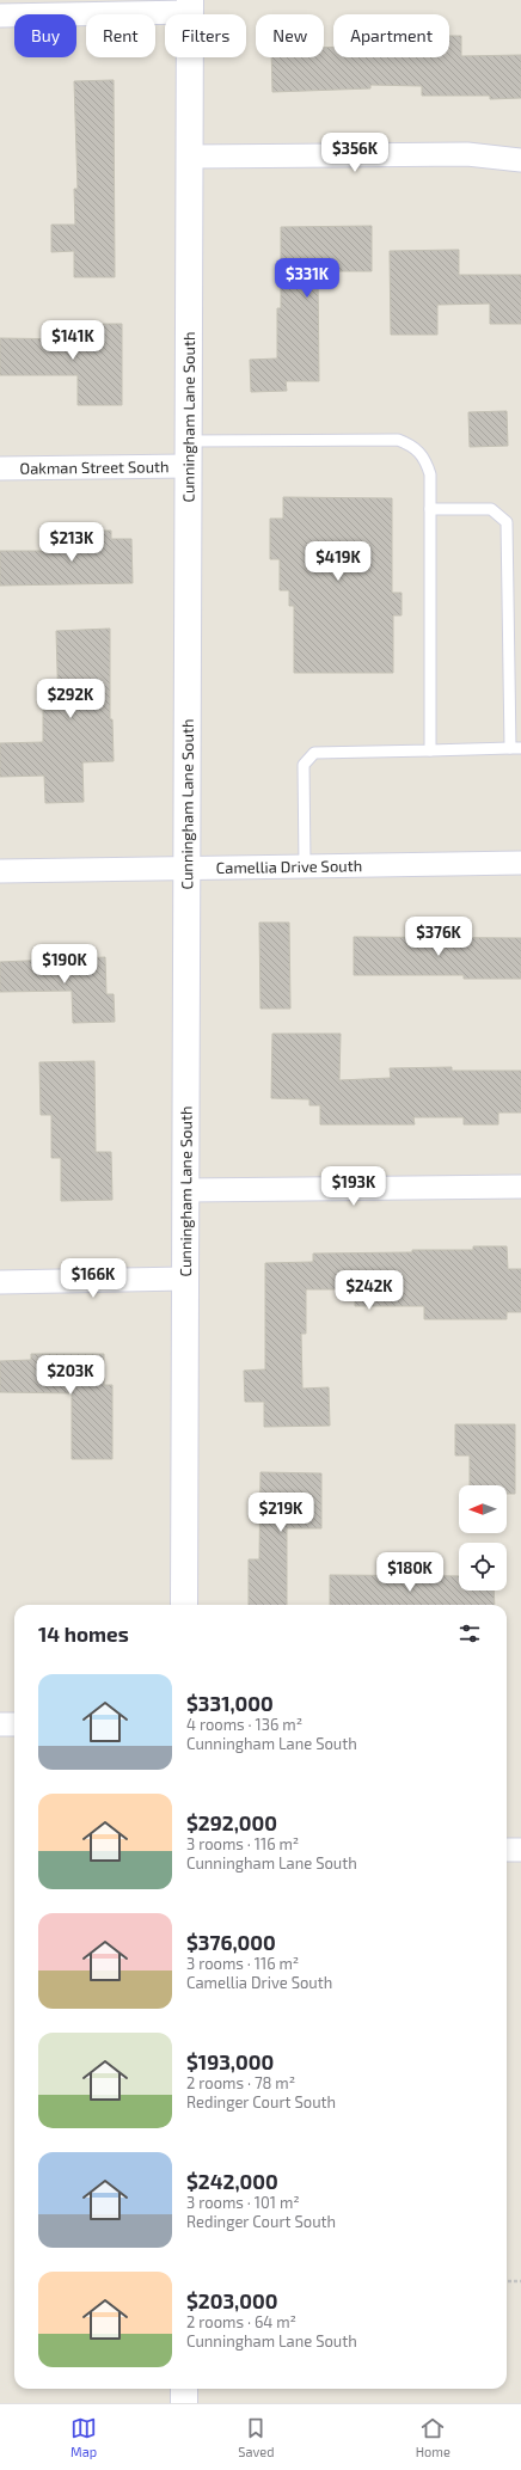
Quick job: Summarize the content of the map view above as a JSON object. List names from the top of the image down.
{
  "streets": {
    "street": ["Cunningham Lane South", "Oakman Street South", "Camellia Drive South"]
  },
  "crossings": [
    ["Cunningham Lane South", "Oakman Street South"],
    ["Cunningham Lane South", "Camellia Drive South"]
  ],
  "north": "left",
  "page": {
    "chip": [
      "Buy",
      "Rent",
      "Filters",
      "New",
      "Apartment"
    ],
    "price": [
      "$356K",
      "$331K",
      "$141K",
      "$213K",
      "$419K",
      "$292K",
      "$376K",
      "$190K",
      "$193K",
      "$166K",
      "$242K",
      "$203K",
      "$219K",
      "$180K"
    ],
    "heading": "14 homes",
    "list": [
      {
        "name": "$331,000",
        "note": "4 rooms · 136 m² · Cunningham Lane South"
      },
      {
        "name": "$292,000",
        "note": "3 rooms · 116 m² · Cunningham Lane South"
      },
      {
        "name": "$376,000",
        "note": "3 rooms · 116 m² · Camellia Drive South"
      },
      {
        "name": "$193,000",
        "note": "2 rooms · 78 m² · Redinger Court South"
      },
      {
        "name": "$242,000",
        "note": "3 rooms · 101 m² · Redinger Court South"
      },
      {
        "name": "$203,000",
        "note": "2 rooms · 64 m² · Cunningham Lane South"
      }
    ],
    "tabs": ["Map", "Saved", "Home"]
  }
}
